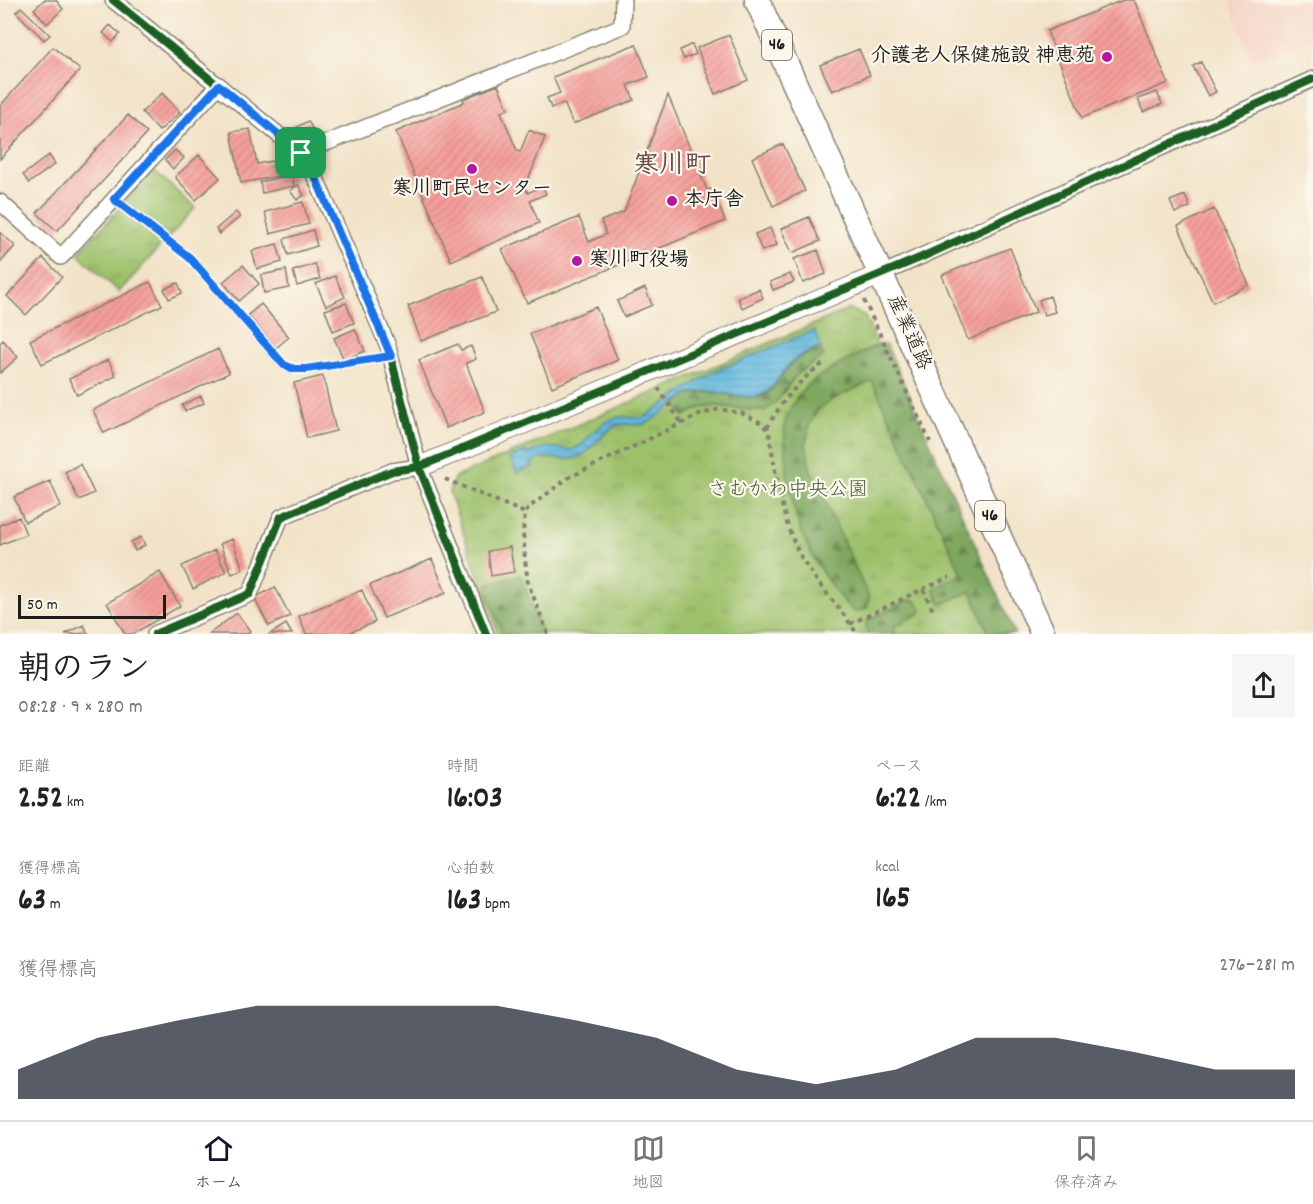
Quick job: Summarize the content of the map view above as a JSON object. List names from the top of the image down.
{
  "streets": {
    "main road": ["46", "産業道路"]
  },
  "districts": ["寒川町"],
  "parks": ["さむかわ中央公園"],
  "places": [
    "介護老人保健施設 神恵苑",
    "寒川町民センター",
    "本庁舎",
    "寒川町役場"
  ],
  "scale_bar": "50 m",
  "page": {
    "scale": "50 m",
    "heading": ["朝のラン", "08:28 · 9 × 280 m"],
    "stats": [
      ["距離", "2.52 km"],
      ["時間", "16:03"],
      ["ペース", "6:22 /km"],
      ["獲得標高", "63 m"],
      ["心拍数", "163 bpm"],
      ["kcal", "165"]
    ],
    "chart": ["獲得標高", "276–281 m"],
    "tabs": ["ホーム", "地図", "保存済み"]
  }
}
